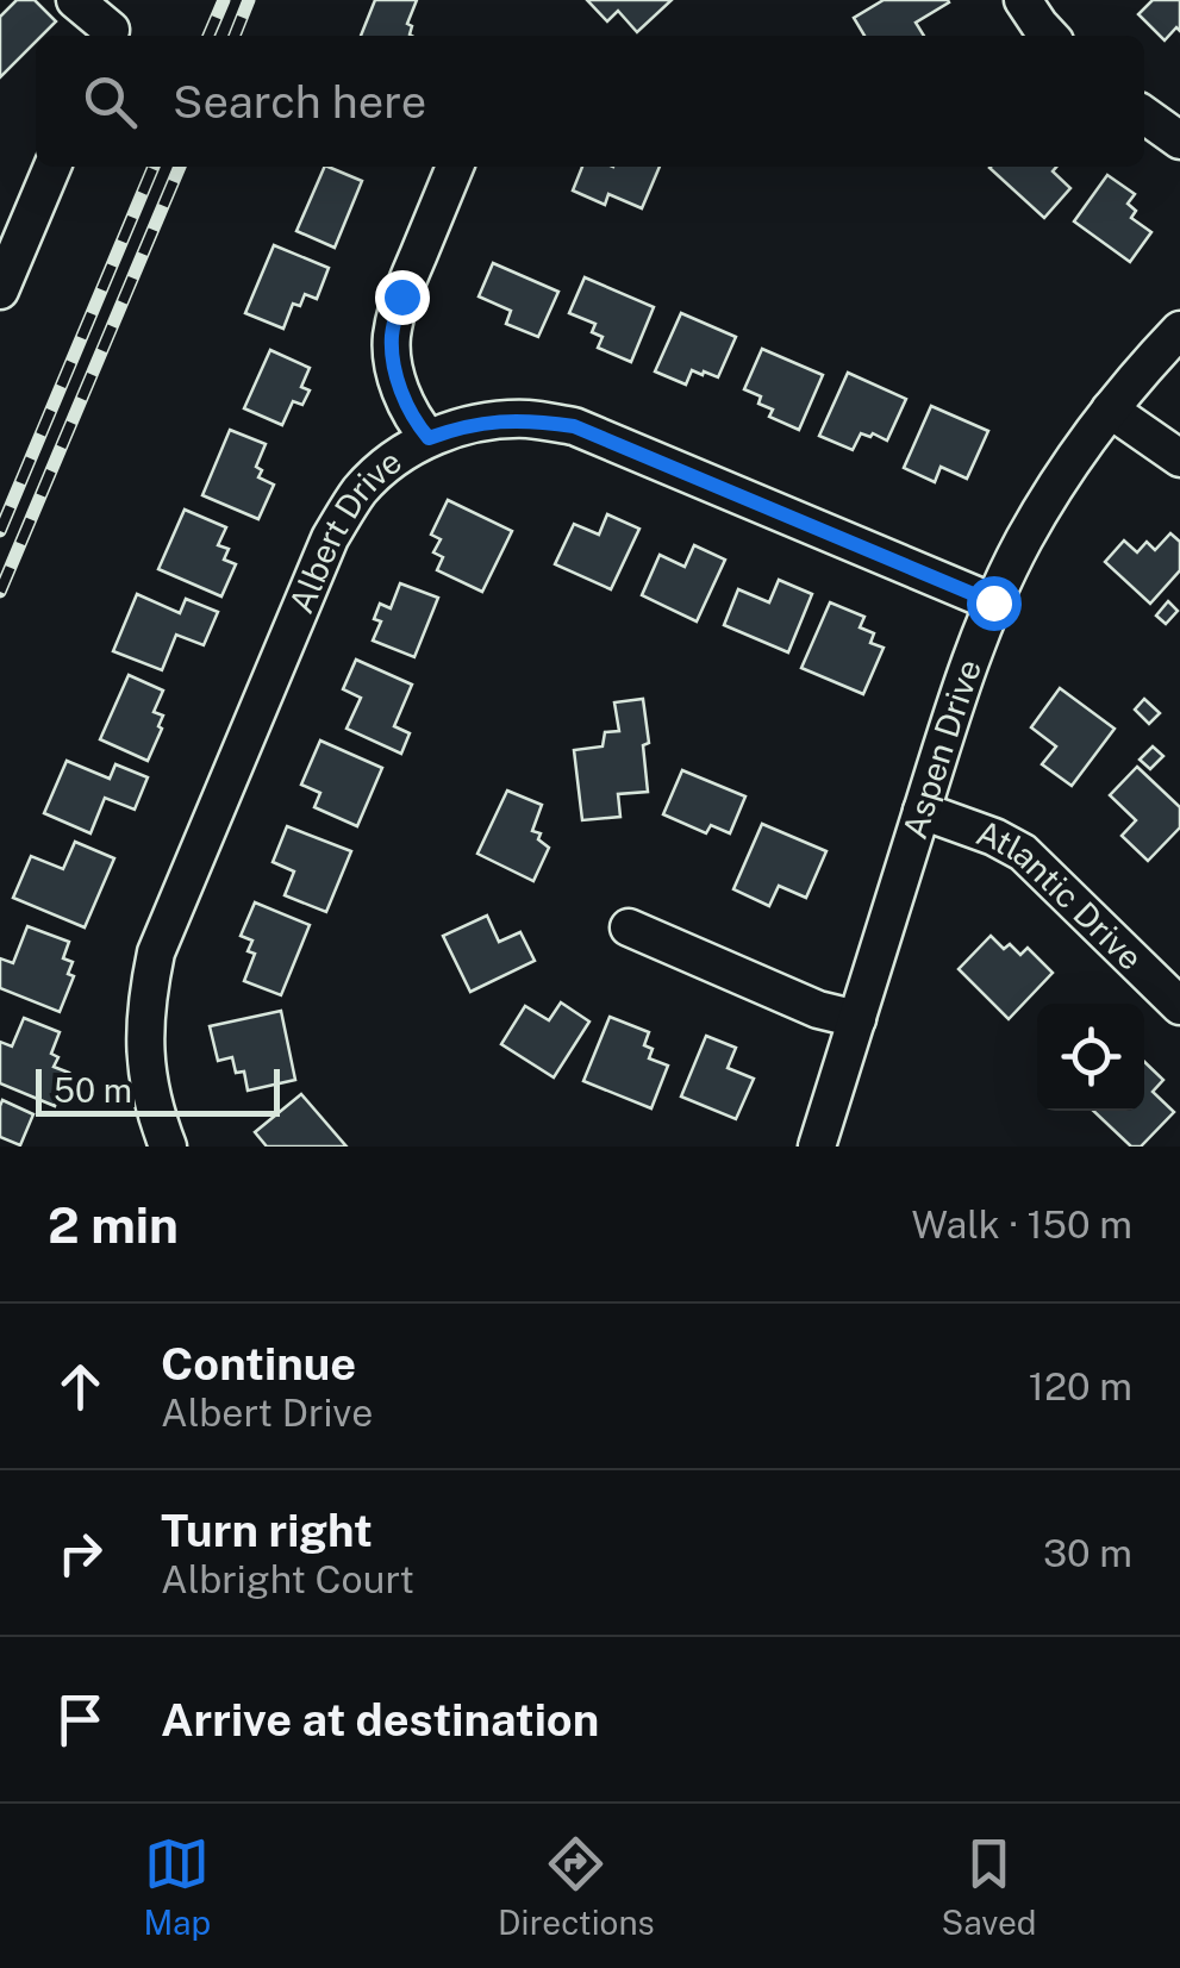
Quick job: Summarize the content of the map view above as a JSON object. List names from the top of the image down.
{
  "streets": {
    "street": ["Albert Drive", "Aspen Drive", "Atlantic Drive"]
  },
  "crossings": [
    ["Albert Drive", "Aspen Drive"],
    ["Aspen Drive", "Atlantic Drive"]
  ],
  "scale_bar": "50 m",
  "page": {
    "search": "Search here",
    "scale": "50 m",
    "heading": ["2 min", "Walk · 150 m"],
    "list": [
      ["Continue", "Albert Drive", "120 m"],
      ["Turn right", "Albright Court", "30 m"],
      "Arrive at destination"
    ],
    "nav": ["Map", "Directions", "Saved"]
  }
}
